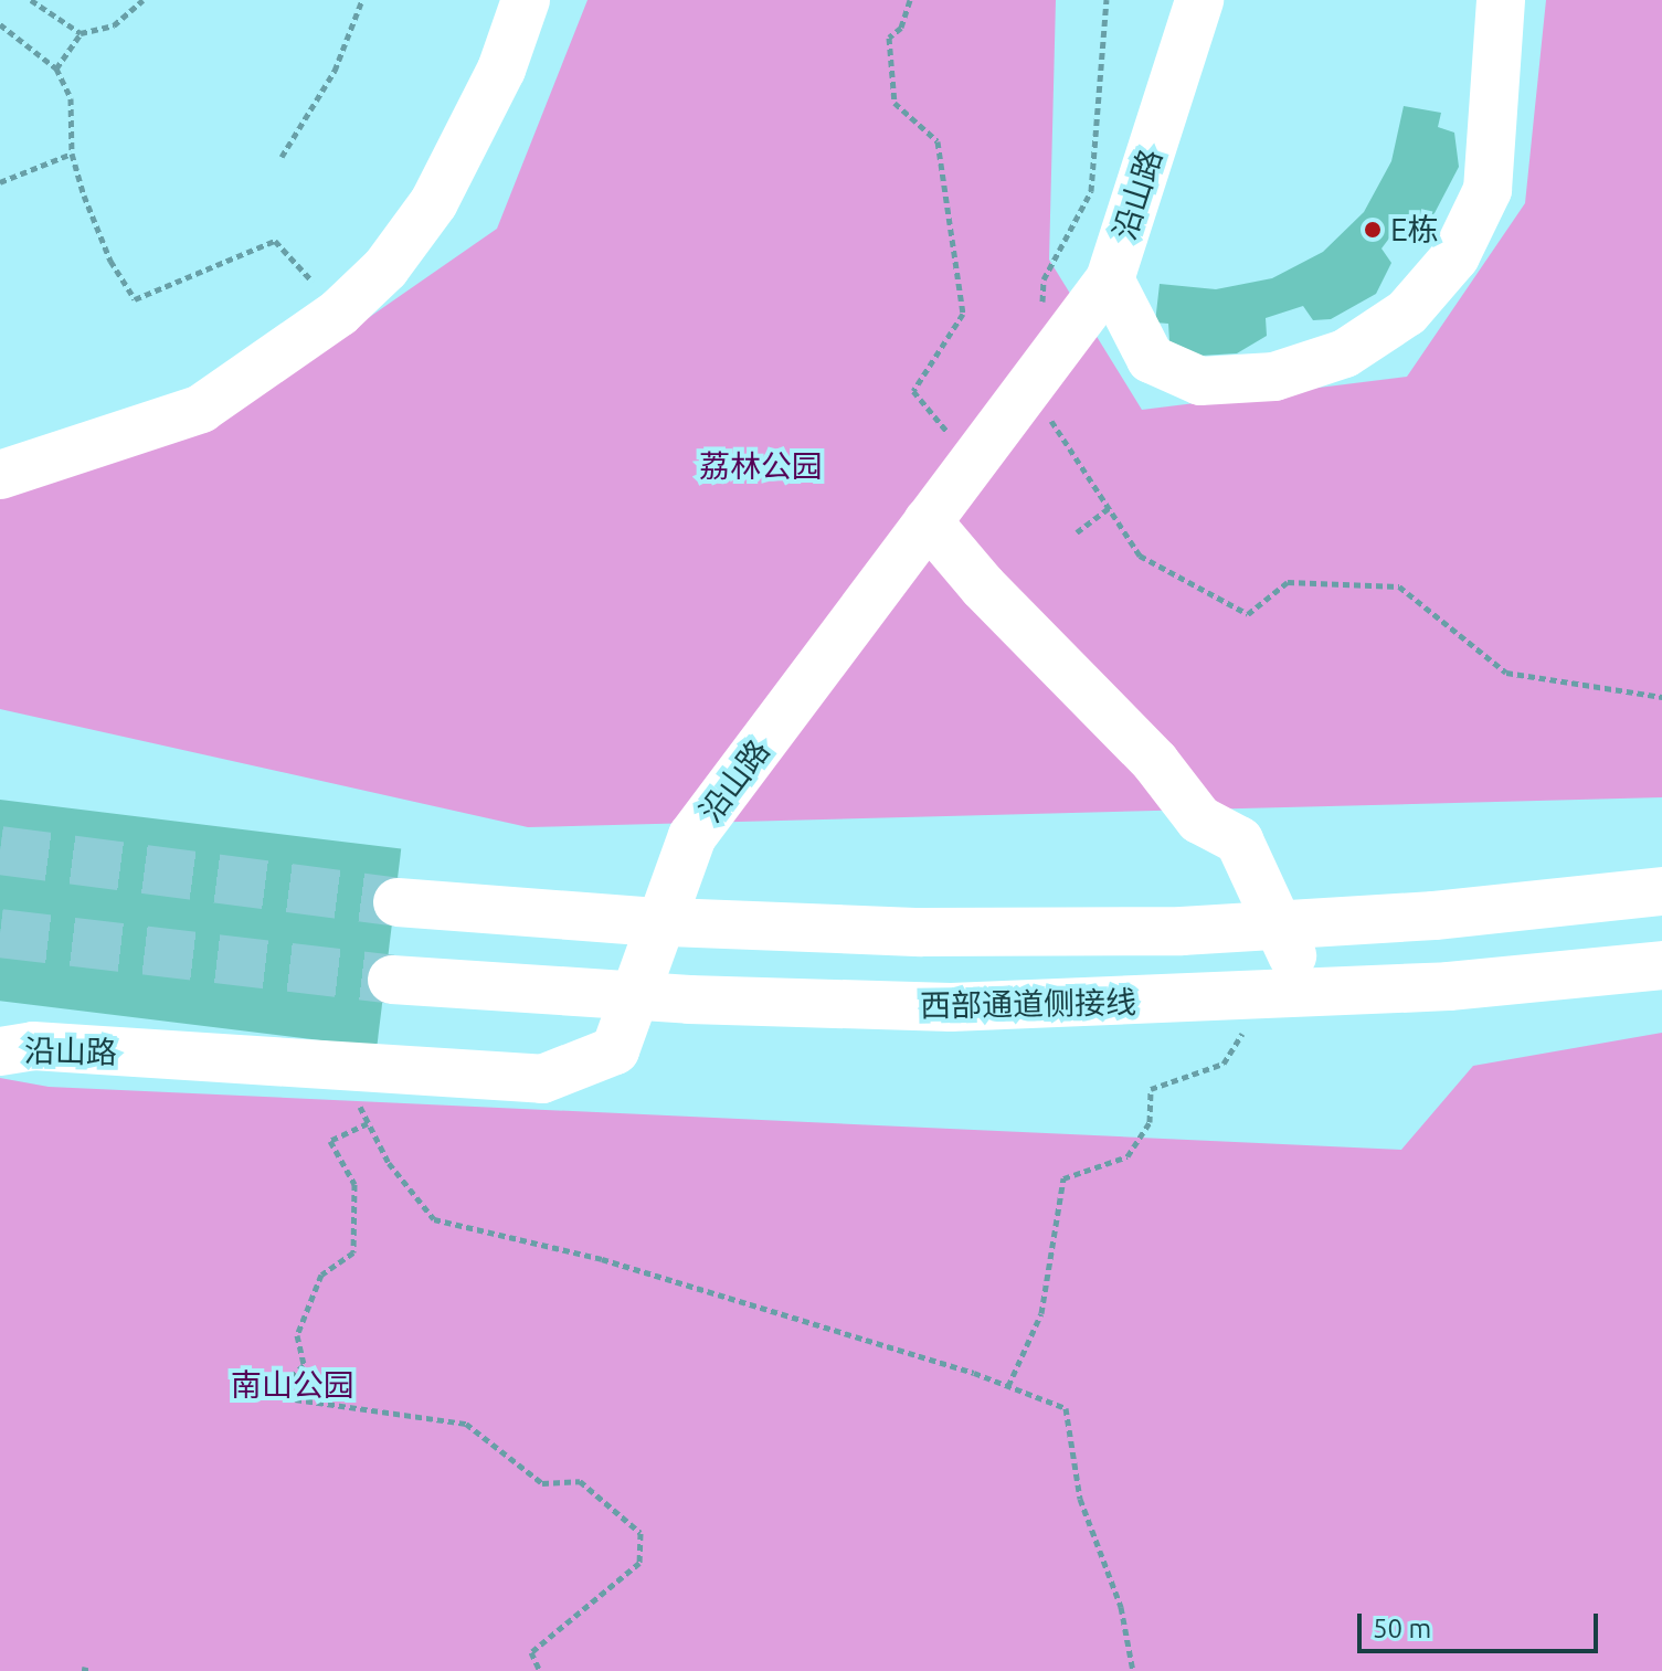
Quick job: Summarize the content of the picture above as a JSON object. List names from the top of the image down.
{
  "streets": {
    "main road": ["沿山路", "西部通道侧接线"]
  },
  "parks": ["荔林公园", "南山公园"],
  "places": ["E栋"],
  "scale_bar": "50 m"
}
